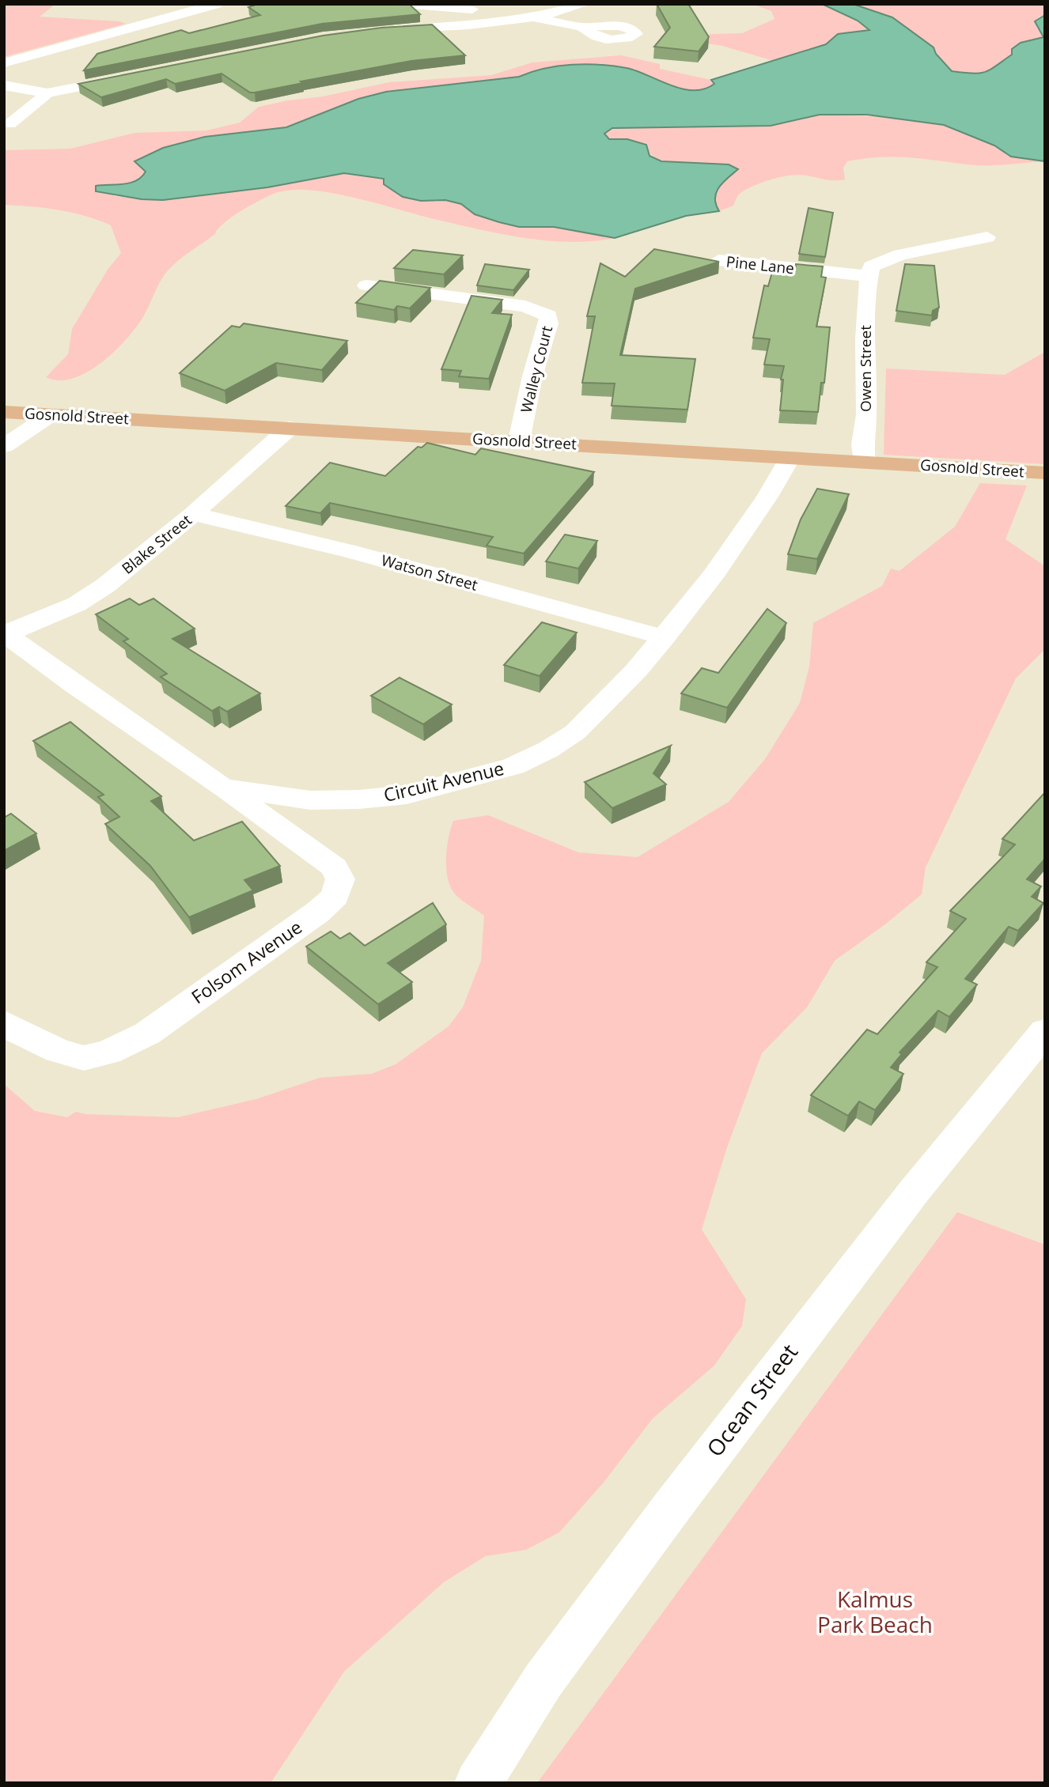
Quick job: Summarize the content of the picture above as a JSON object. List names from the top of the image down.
{
  "streets": {
    "main road": ["Gosnold Street"],
    "street": [
      "Pine Lane",
      "Owen Street",
      "Walley Court",
      "Blake Street",
      "Watson Street",
      "Circuit Avenue",
      "Folsom Avenue",
      "Ocean Street"
    ]
  },
  "crossings": [
    ["Pine Lane", "Owen Street"],
    ["Owen Street", "Gosnold Street"],
    ["Walley Court", "Gosnold Street"],
    ["Gosnold Street", "Blake Street"],
    ["Gosnold Street", "Circuit Avenue"],
    ["Blake Street", "Watson Street"],
    ["Blake Street", "Circuit Avenue"],
    ["Watson Street", "Circuit Avenue"],
    ["Circuit Avenue", "Folsom Avenue"]
  ],
  "parks": ["Kalmus Park Beach"]
}
